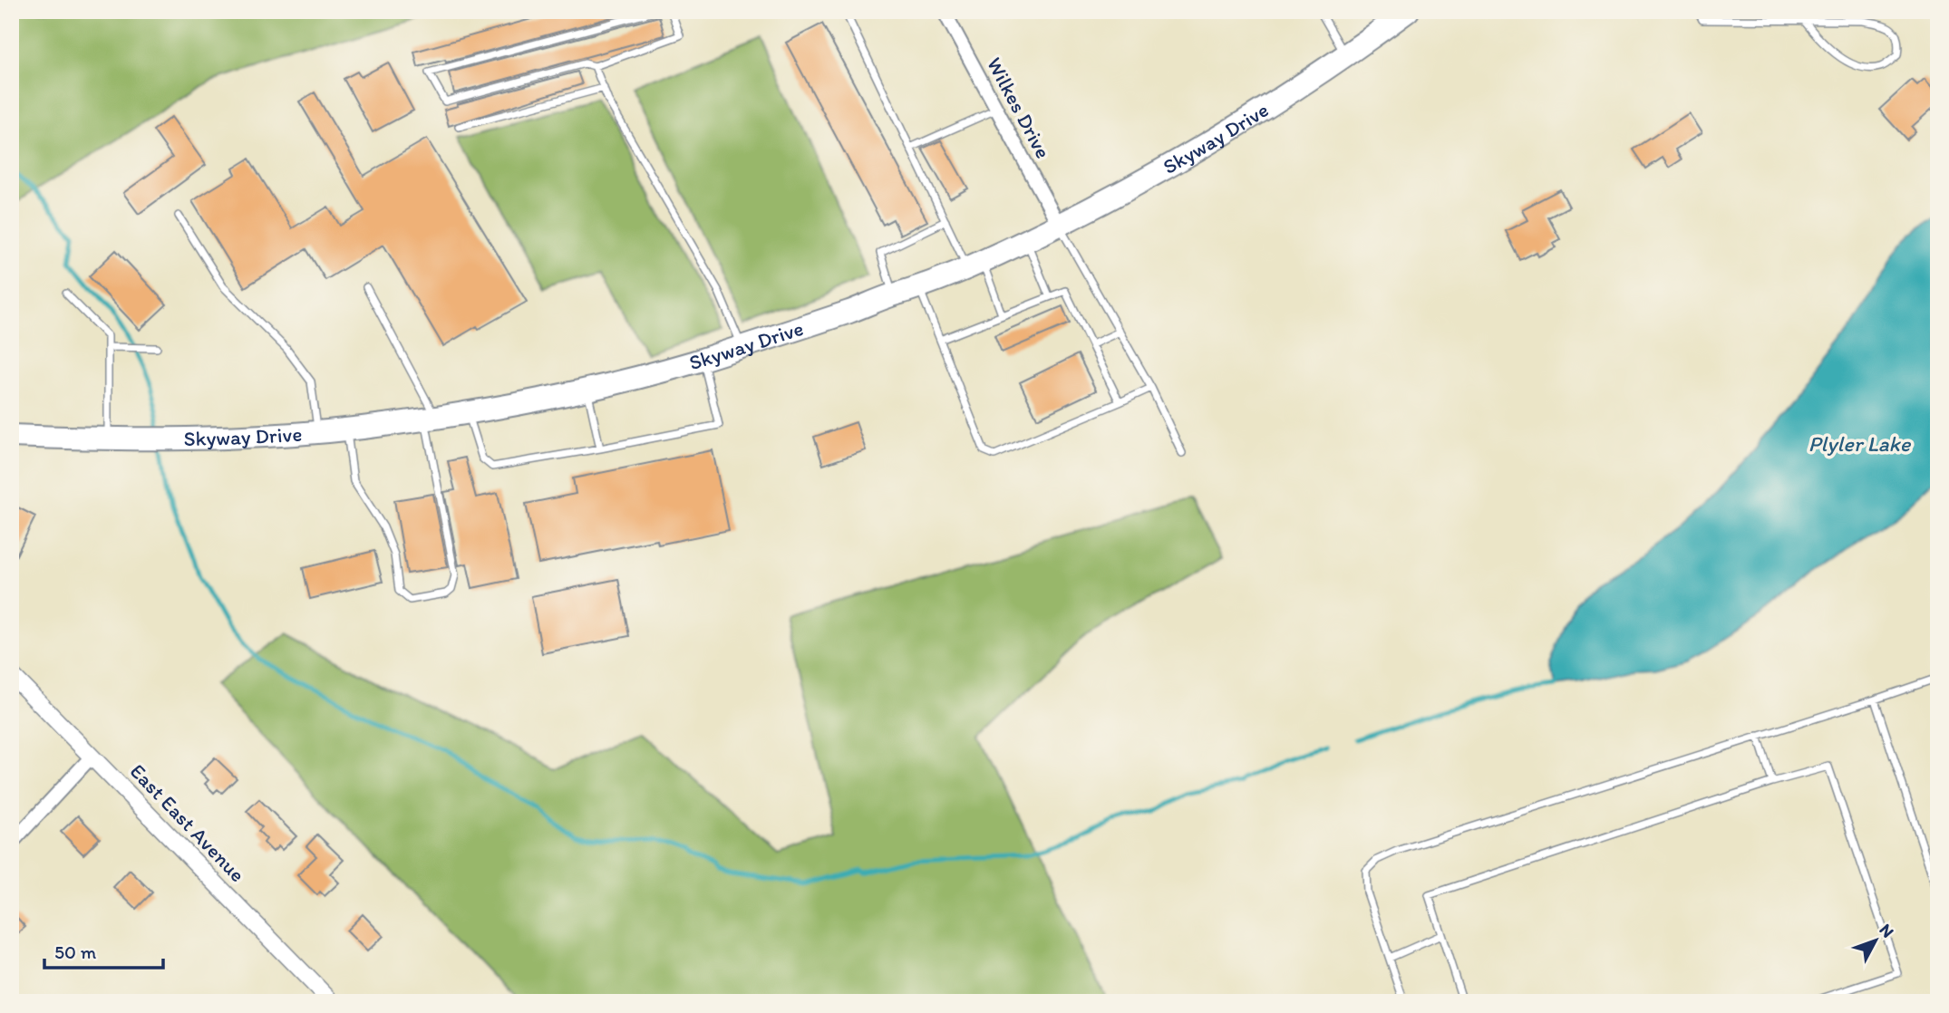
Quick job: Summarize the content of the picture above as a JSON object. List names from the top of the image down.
{
  "streets": {
    "highway": ["Skyway Drive"],
    "street": ["Wilkes Drive", "East East Avenue"]
  },
  "crossings": [
    ["Wilkes Drive", "Skyway Drive"]
  ],
  "water": ["Plyler Lake"],
  "scale_bar": "50 m",
  "north": "top right"
}
